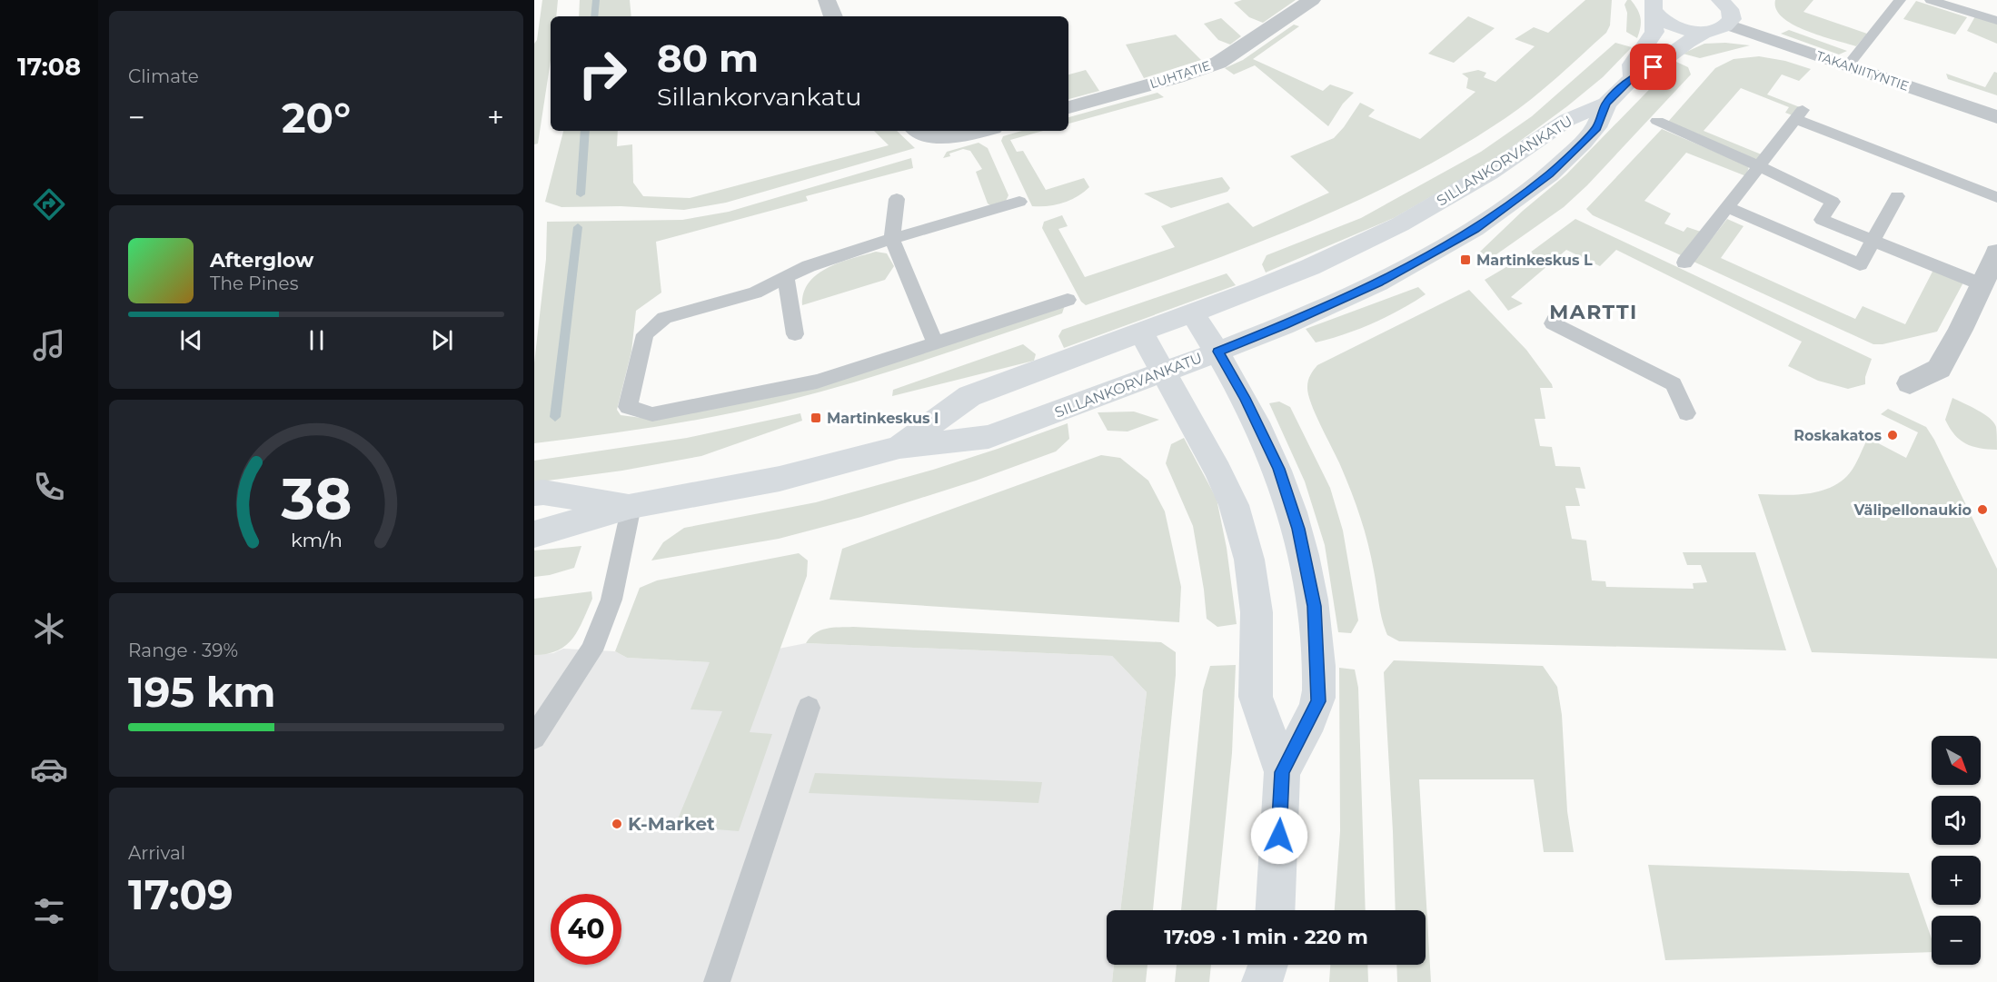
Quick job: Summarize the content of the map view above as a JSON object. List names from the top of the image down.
{
  "streets": {
    "main road": ["SILLANKORVANKATU"],
    "street": ["TAKANIITYNTIE", "LUHTATIE"]
  },
  "districts": ["MARTTI"],
  "places": {
    "transit": ["Martinkeskus L", "Martinkeskus I"],
    "other": ["Roskakatos", "Välipellonaukio", "K-Market"]
  },
  "north": "bottom right",
  "page": {
    "tabs": "17:08",
    "tile": [
      "Climate",
      ["Range · 39%", "195 km"],
      ["Arrival", "17:09"]
    ],
    "turn": ["80 m", "Sillankorvankatu"],
    "heat": ["−", "20°", "+"],
    "song": ["Afterglow", "The Pines"],
    "map_buttons": ["+", "−"],
    "limit": "40",
    "trip": "17:09 · 1 min · 220 m",
    "gauge": ["38", "km/h"]
  }
}
